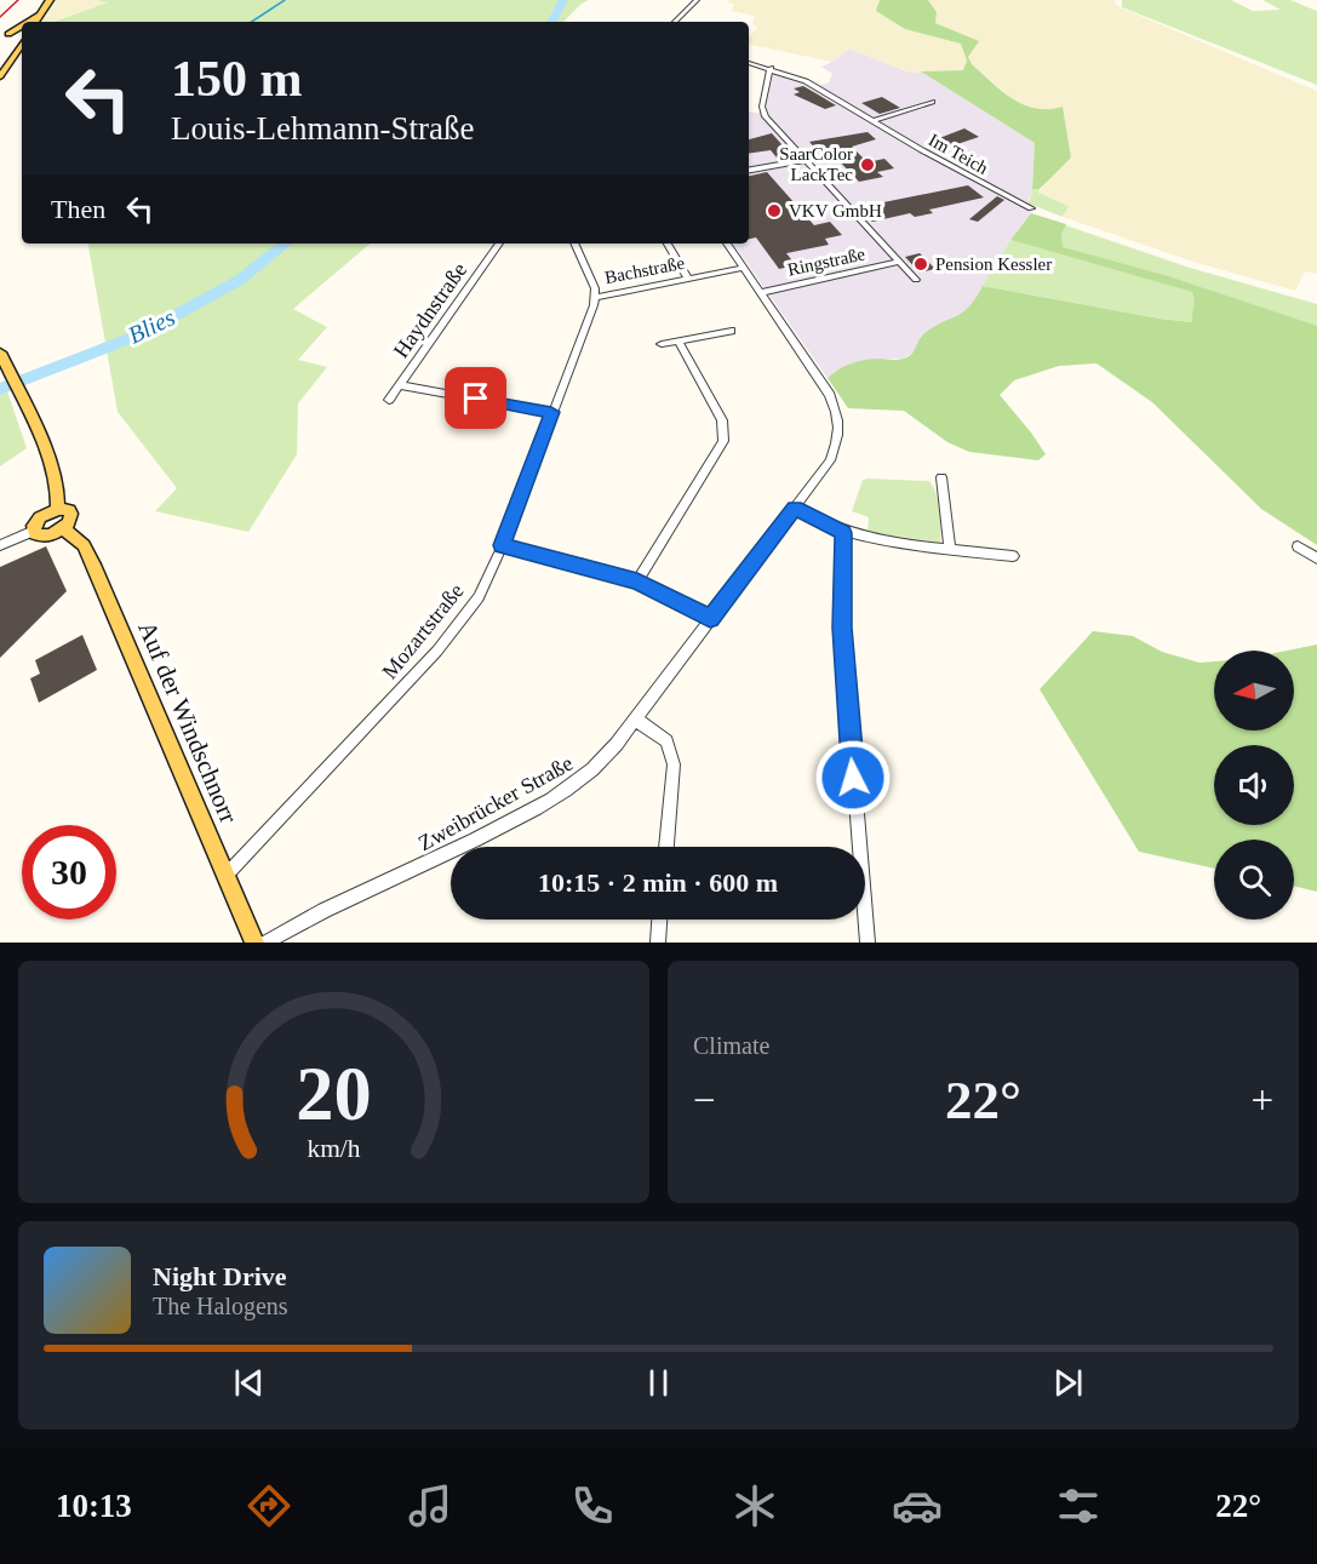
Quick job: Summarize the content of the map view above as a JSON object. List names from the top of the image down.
{
  "streets": {
    "main road": ["Auf der Windschnorr"],
    "street": [
      "Im Teich",
      "Ringstraße",
      "Bachstraße",
      "Haydnstraße",
      "Mozartstraße",
      "Zweibrücker Straße"
    ]
  },
  "crossings": [
    ["Im Teich", "Ringstraße"],
    ["Ringstraße", "Zweibrücker Straße"],
    ["Bachstraße", "Mozartstraße"],
    ["Bachstraße", "Zweibrücker Straße"],
    ["Mozartstraße", "Auf der Windschnorr"]
  ],
  "water": ["Blies"],
  "places": ["SaarColor LackTec", "VKV GmbH", "Pension Kessler"],
  "north": "left",
  "page": {
    "turn": ["150 m", "Louis-Lehmann-Straße"],
    "then": "Then",
    "limit": "30",
    "trip": "10:15 · 2 min · 600 m",
    "tile": "Climate",
    "heat": ["−", "22°", "+"],
    "song": ["Night Drive", "The Halogens"],
    "tabs": ["10:13", "22°"],
    "gauge": ["20", "km/h"]
  }
}
